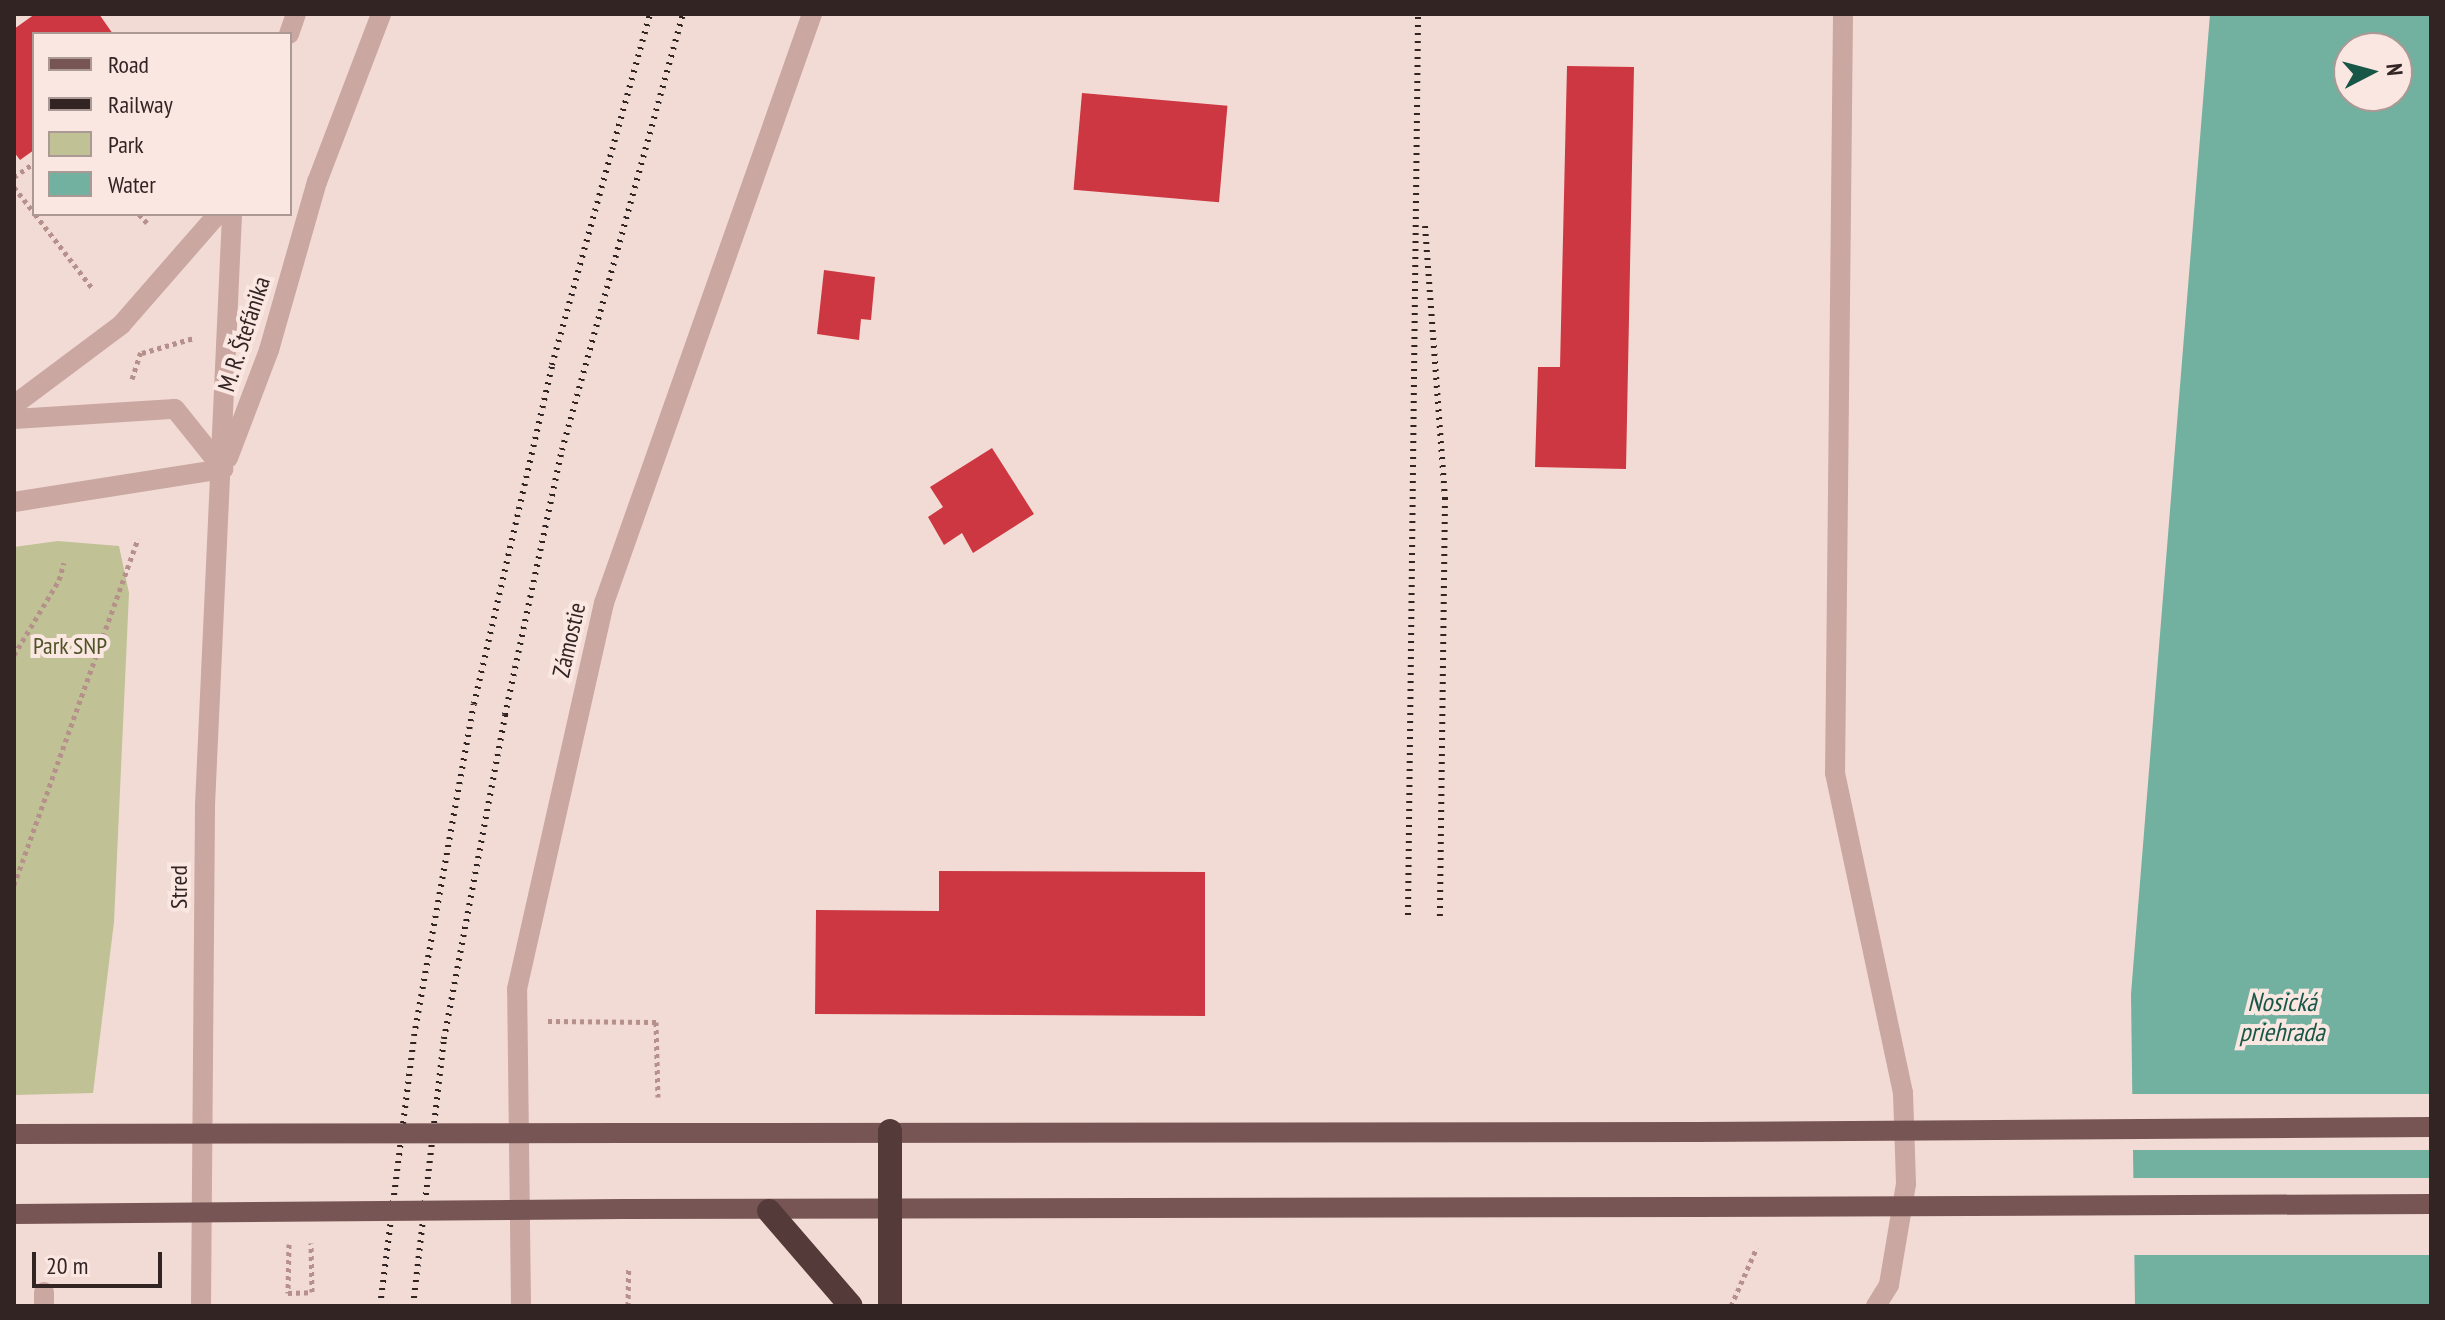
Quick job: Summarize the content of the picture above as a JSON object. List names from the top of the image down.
{
  "streets": {
    "street": ["M. R. Štefánika", "Zámostie", "Stred"]
  },
  "crossings": [
    ["M. R. Štefánika", "Stred"]
  ],
  "water": ["Nosická priehrada"],
  "parks": ["Park SNP"],
  "legend": [
    "Road",
    "Railway",
    "Park",
    "Water"
  ],
  "scale_bar": "20 m",
  "north": "right"
}
